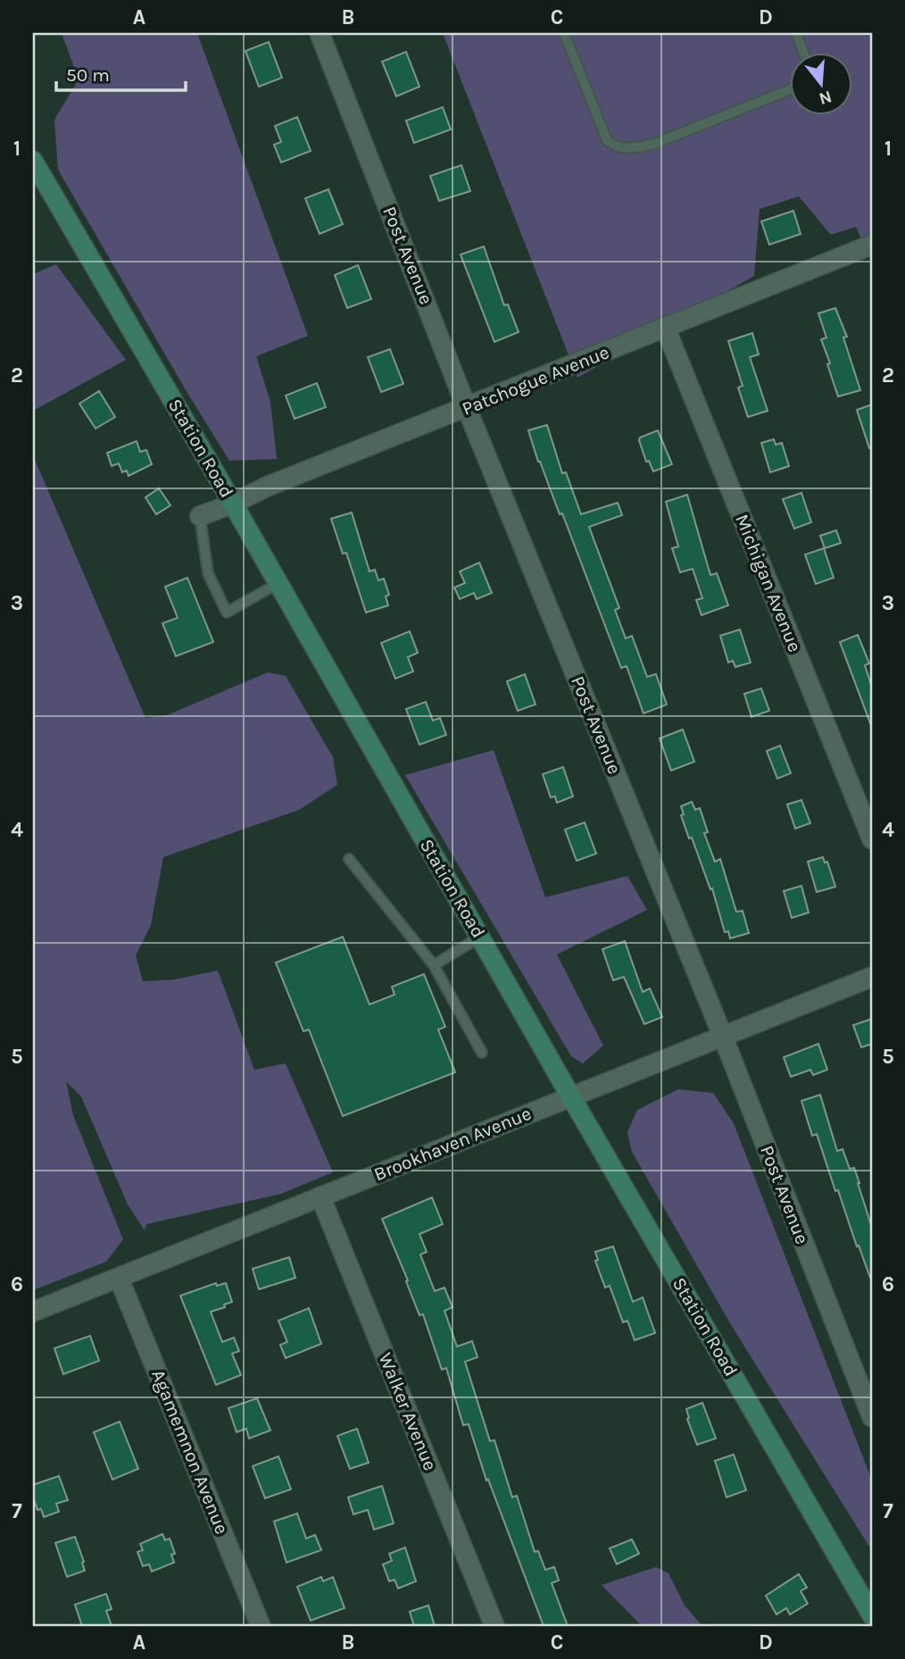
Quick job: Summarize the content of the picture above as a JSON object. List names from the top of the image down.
{
  "streets": {
    "main road": ["Station Road"],
    "street": [
      "Post Avenue",
      "Patchogue Avenue",
      "Michigan Avenue",
      "Brookhaven Avenue",
      "Walker Avenue",
      "Agamemnon Avenue"
    ]
  },
  "crossings": [
    ["Post Avenue", "Patchogue Avenue"],
    ["Post Avenue", "Brookhaven Avenue"],
    ["Patchogue Avenue", "Station Road"],
    ["Patchogue Avenue", "Michigan Avenue"],
    ["Station Road", "Brookhaven Avenue"],
    ["Brookhaven Avenue", "Walker Avenue"],
    ["Brookhaven Avenue", "Agamemnon Avenue"]
  ],
  "scale_bar": "50 m",
  "north": "bottom",
  "grid": {
    "columns": [
      "A",
      "B",
      "C",
      "D"
    ],
    "rows": [
      "1",
      "2",
      "3",
      "4",
      "5",
      "6",
      "7"
    ]
  }
}
